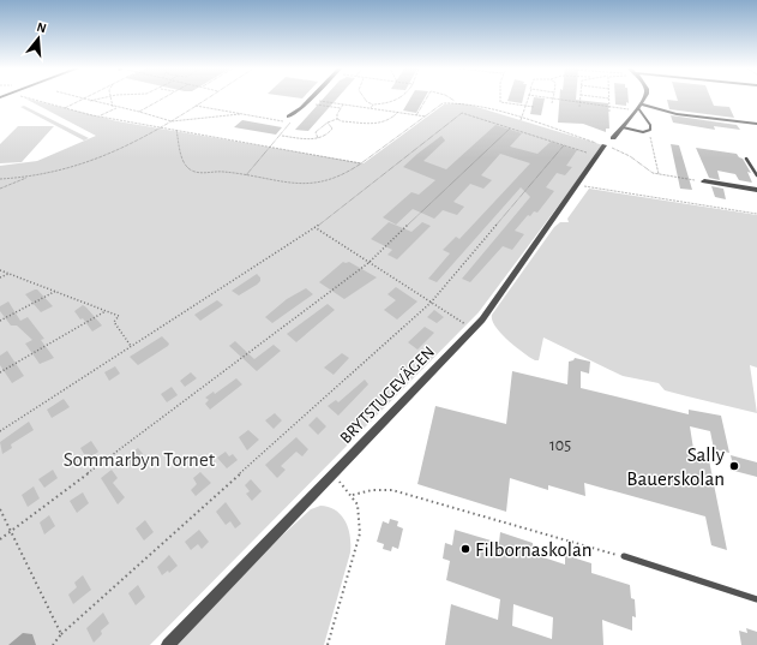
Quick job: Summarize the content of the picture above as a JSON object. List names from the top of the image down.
{
  "streets": {
    "street": ["BRYTSTUGEVÄGEN"]
  },
  "parks": ["Sommarbyn Tornet"],
  "places": ["Sally Bauerskolan", "Filbornaskolan"],
  "house_numbers": ["105"],
  "north": "top"
}
